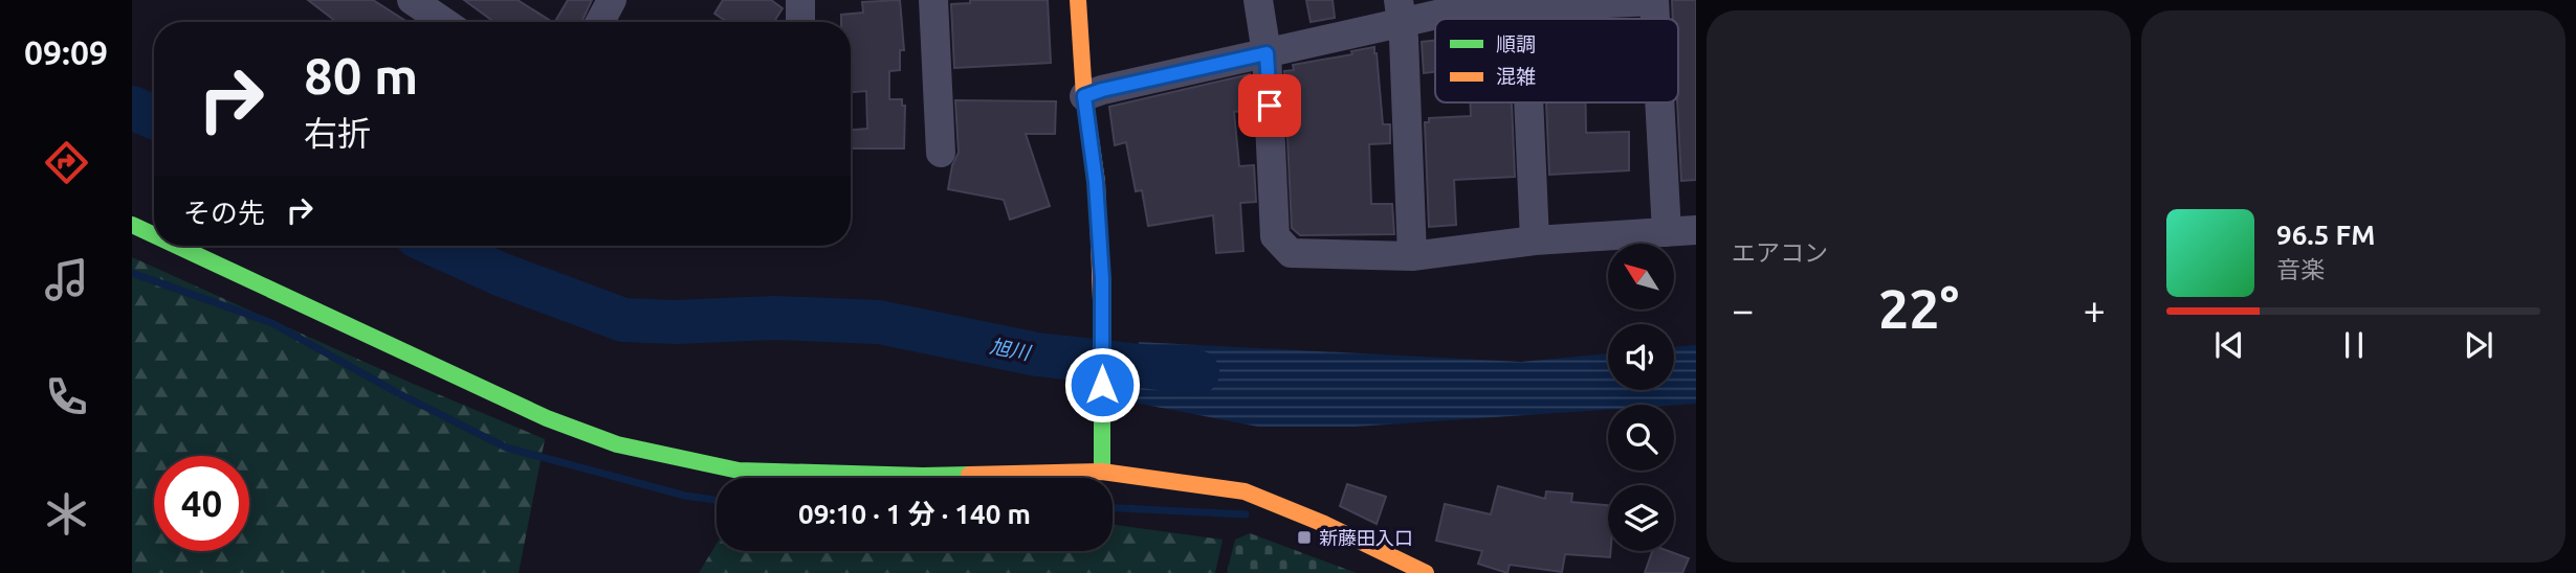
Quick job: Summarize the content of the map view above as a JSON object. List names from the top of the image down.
{
  "water": ["旭川"],
  "places": {
    "transit": ["新藤田入口"]
  },
  "legend": ["順調", "混雑"],
  "north": "top left",
  "page": {
    "tabs": "09:09",
    "tile": "エアコン",
    "turn": ["80 m", "右折"],
    "then": "その先",
    "song": ["96.5 FM", "音楽"],
    "heat": ["−", "22°", "+"],
    "limit": "40",
    "trip": "09:10 · 1 分 · 140 m"
  }
}
